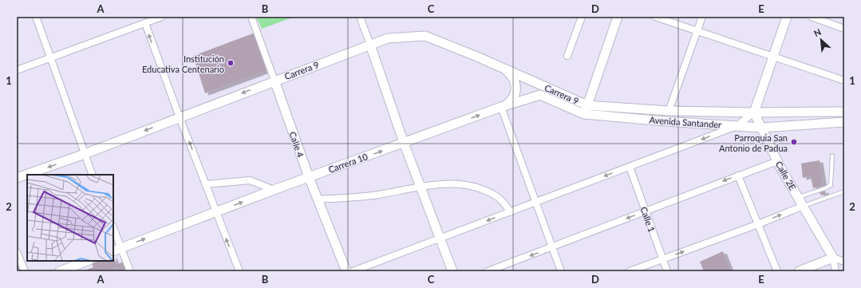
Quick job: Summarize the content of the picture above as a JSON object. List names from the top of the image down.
{
  "streets": {
    "main road": [
      "Carrera 9",
      "Avenida Santander",
      "Calle 4",
      "Carrera 10",
      "Calle 2E"
    ],
    "street": ["Calle 1"]
  },
  "crossings": [
    ["Carrera 9", "Avenida Santander"],
    ["Carrera 9", "Calle 4"],
    ["Avenida Santander", "Carrera 10"],
    ["Avenida Santander", "Calle 2E"],
    ["Calle 4", "Carrera 10"]
  ],
  "one_way": ["Carrera 9", "Carrera 10"],
  "places": ["Institución Educativa Centenario", "Parroquia San Antonio de Padua"],
  "north": "top left",
  "grid": {
    "columns": [
      "A",
      "B",
      "C",
      "D",
      "E"
    ],
    "rows": ["1", "2"]
  }
}
